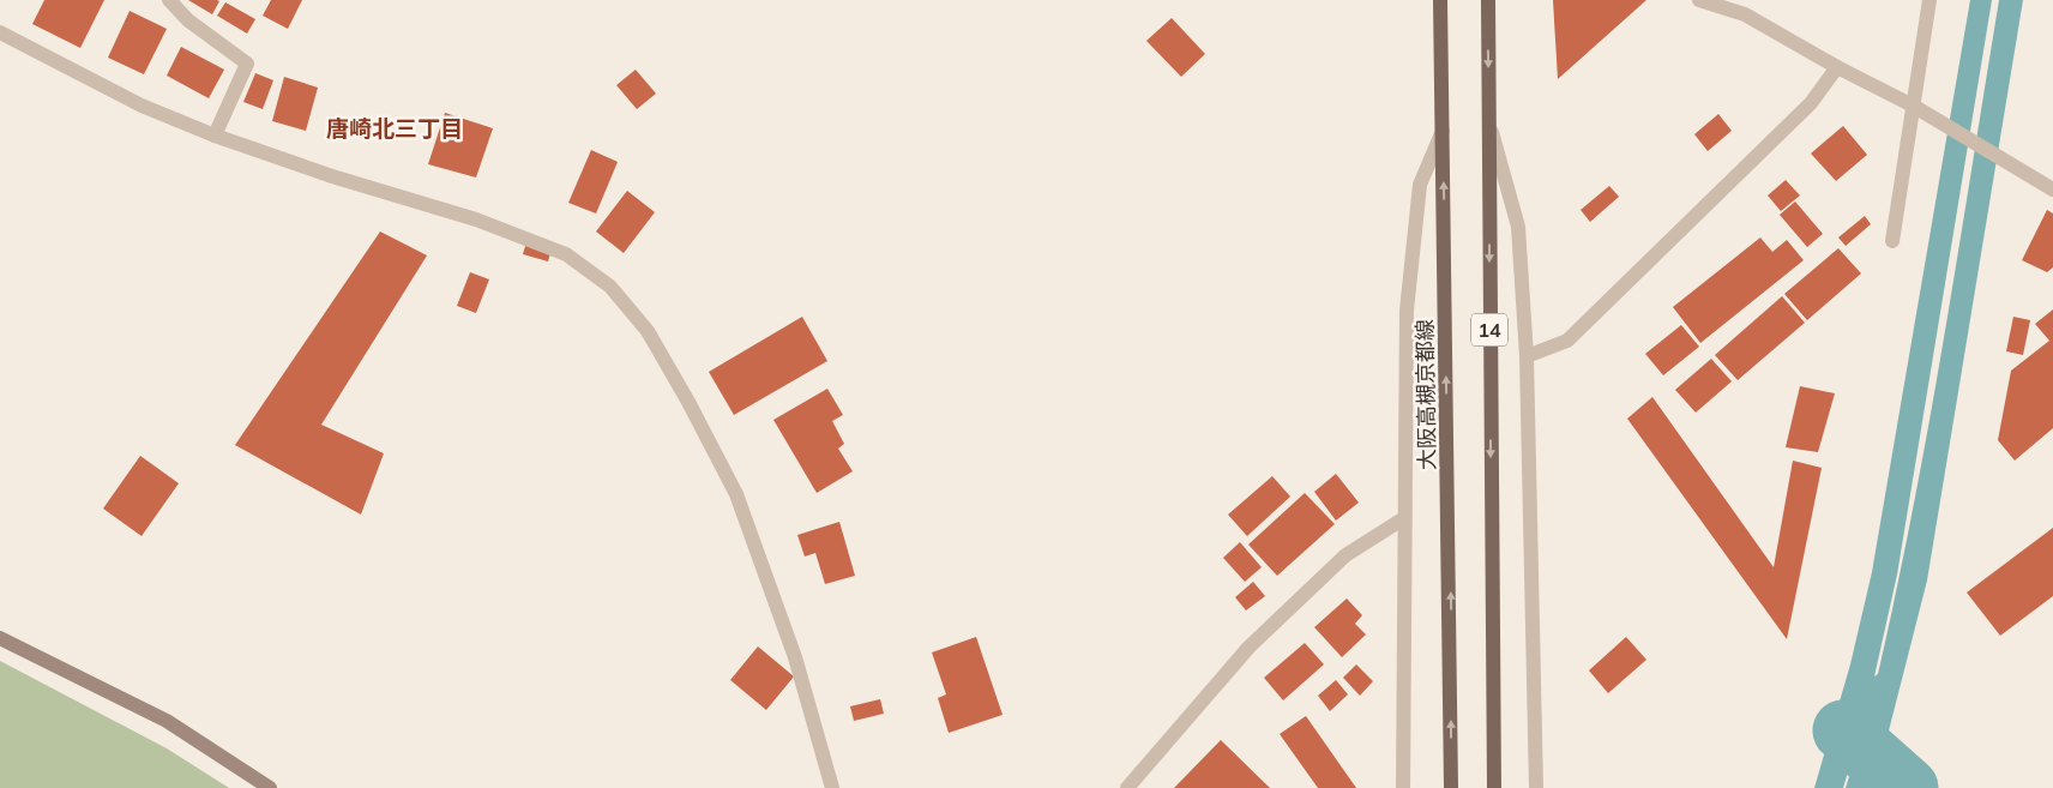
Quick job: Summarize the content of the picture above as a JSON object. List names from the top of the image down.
{
  "streets": {
    "main road": ["14", "大阪高槻京都線"]
  },
  "districts": ["唐崎北三丁目"]
}
